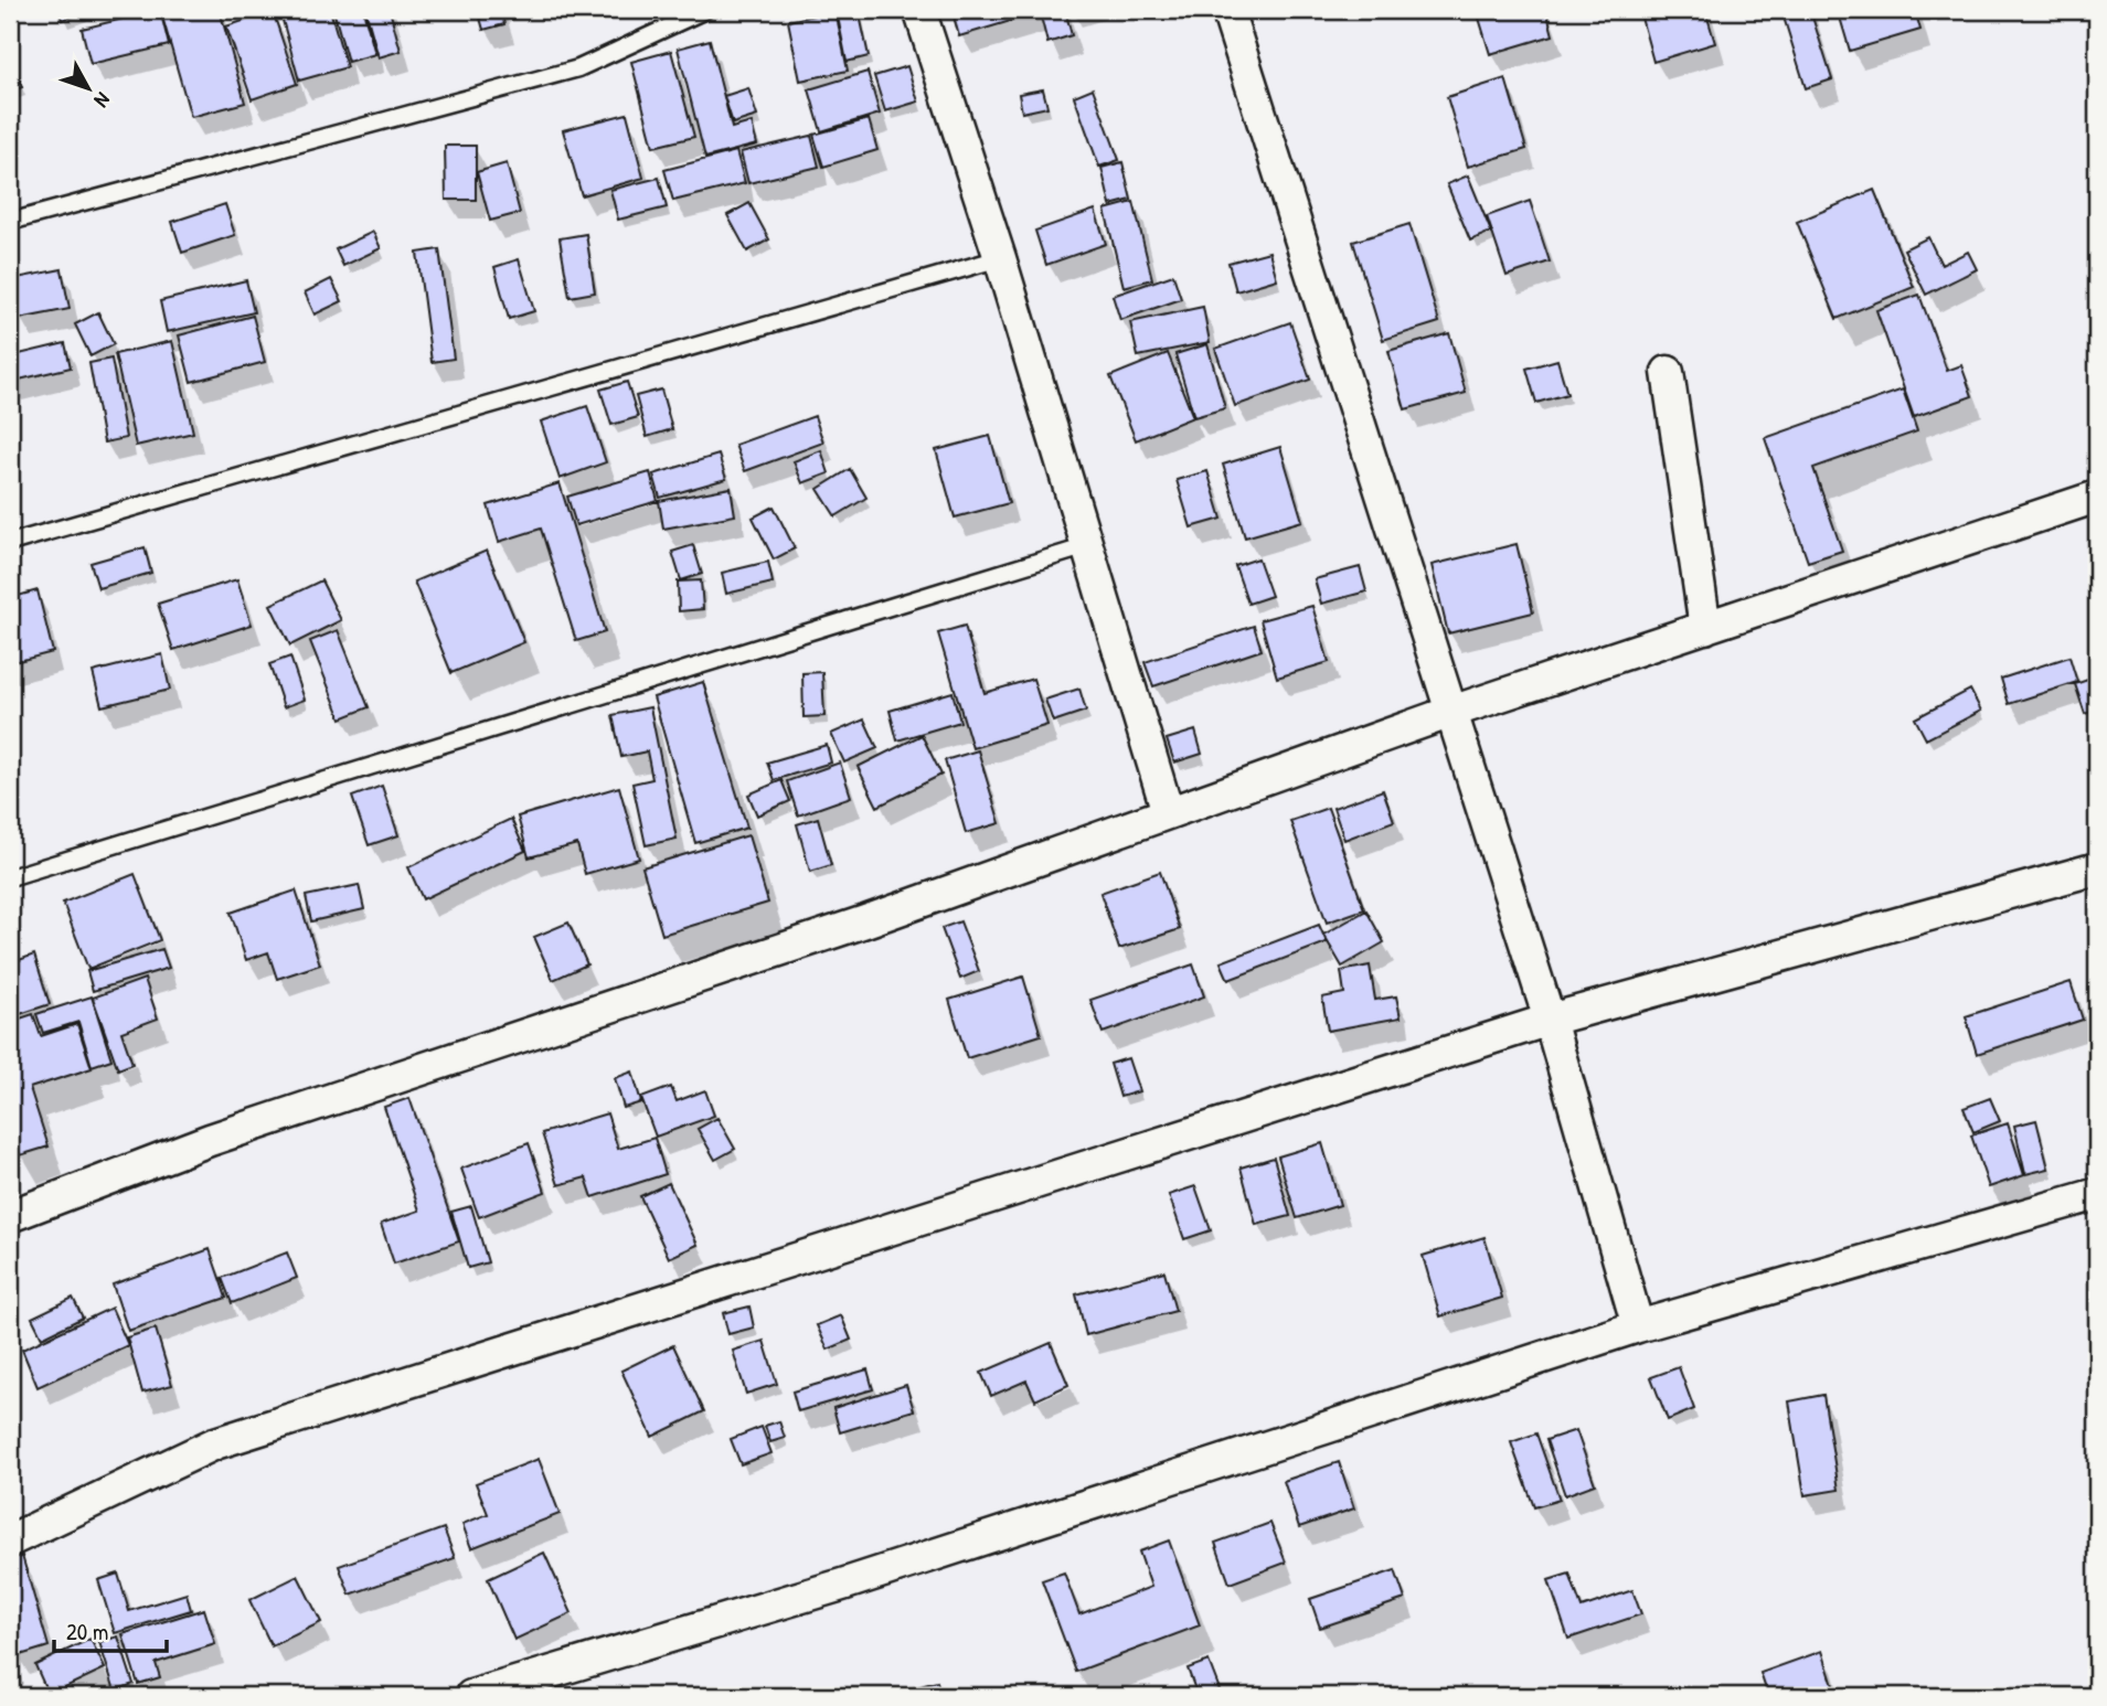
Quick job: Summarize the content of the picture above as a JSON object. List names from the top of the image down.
{
  "scale_bar": "20 m",
  "north": "bottom right"
}
